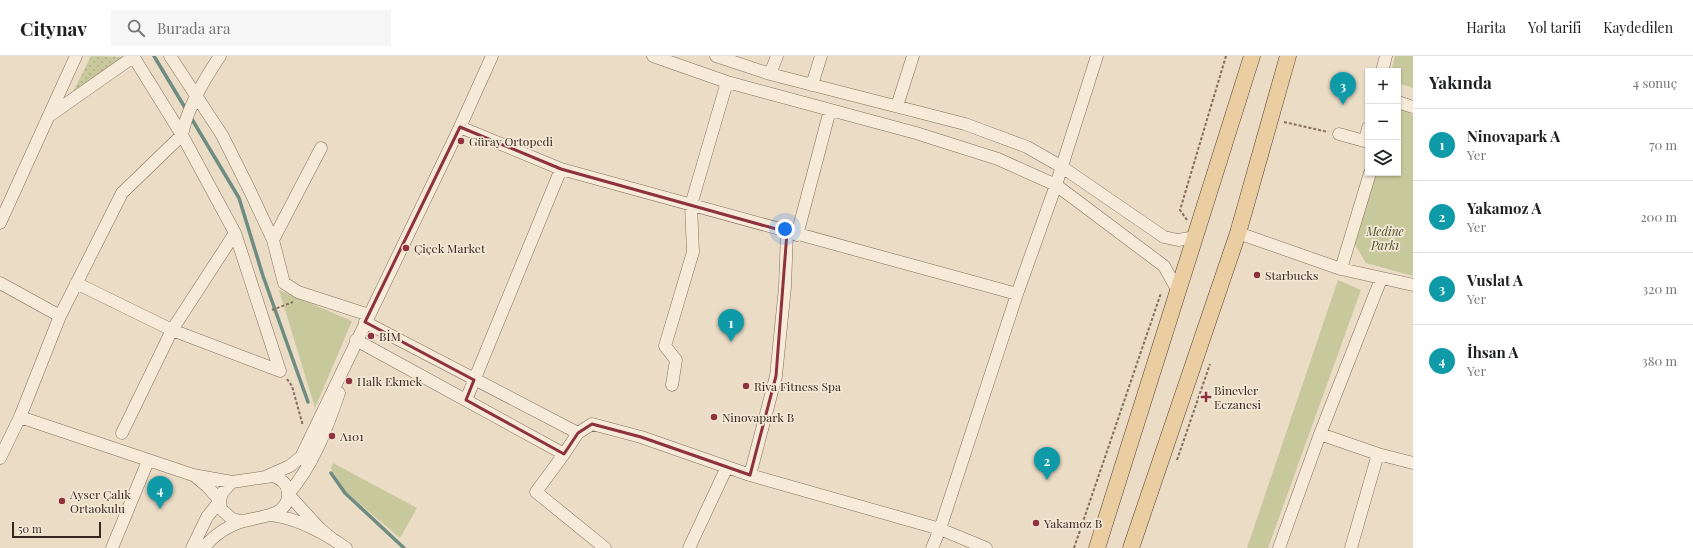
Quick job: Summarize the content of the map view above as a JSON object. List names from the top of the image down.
{
  "parks": ["Medine Parkı"],
  "places": {
    "other": [
      "Güray Ortopedi",
      "Çiçek Market",
      "Starbucks",
      "BİM",
      "Halk Ekmek",
      "Riva Fitness Spa",
      "Ninovapark B",
      "A101",
      "Ayser Çalık Ortaokulu",
      "Yakamoz B"
    ],
    "health": ["Binevler Eczanesi"]
  },
  "scale_bar": "50 m",
  "page": {
    "header": "Citynav",
    "search": "Burada ara",
    "nav": ["Harita", "Yol tarifi", "Kaydedilen"],
    "heading": ["Yakında", "4 sonuç"],
    "map_buttons": ["+", "−"],
    "pins": [
      "3",
      "1",
      "2",
      "4"
    ],
    "list": [
      {
        "mark": "1",
        "name": "Ninovapark A",
        "note": "Yer",
        "value": "70 m"
      },
      {
        "mark": "2",
        "name": "Yakamoz A",
        "note": "Yer",
        "value": "200 m"
      },
      {
        "mark": "3",
        "name": "Vuslat A",
        "note": "Yer",
        "value": "320 m"
      },
      {
        "mark": "4",
        "name": "İhsan A",
        "note": "Yer",
        "value": "380 m"
      }
    ],
    "scale": "50 m"
  }
}
